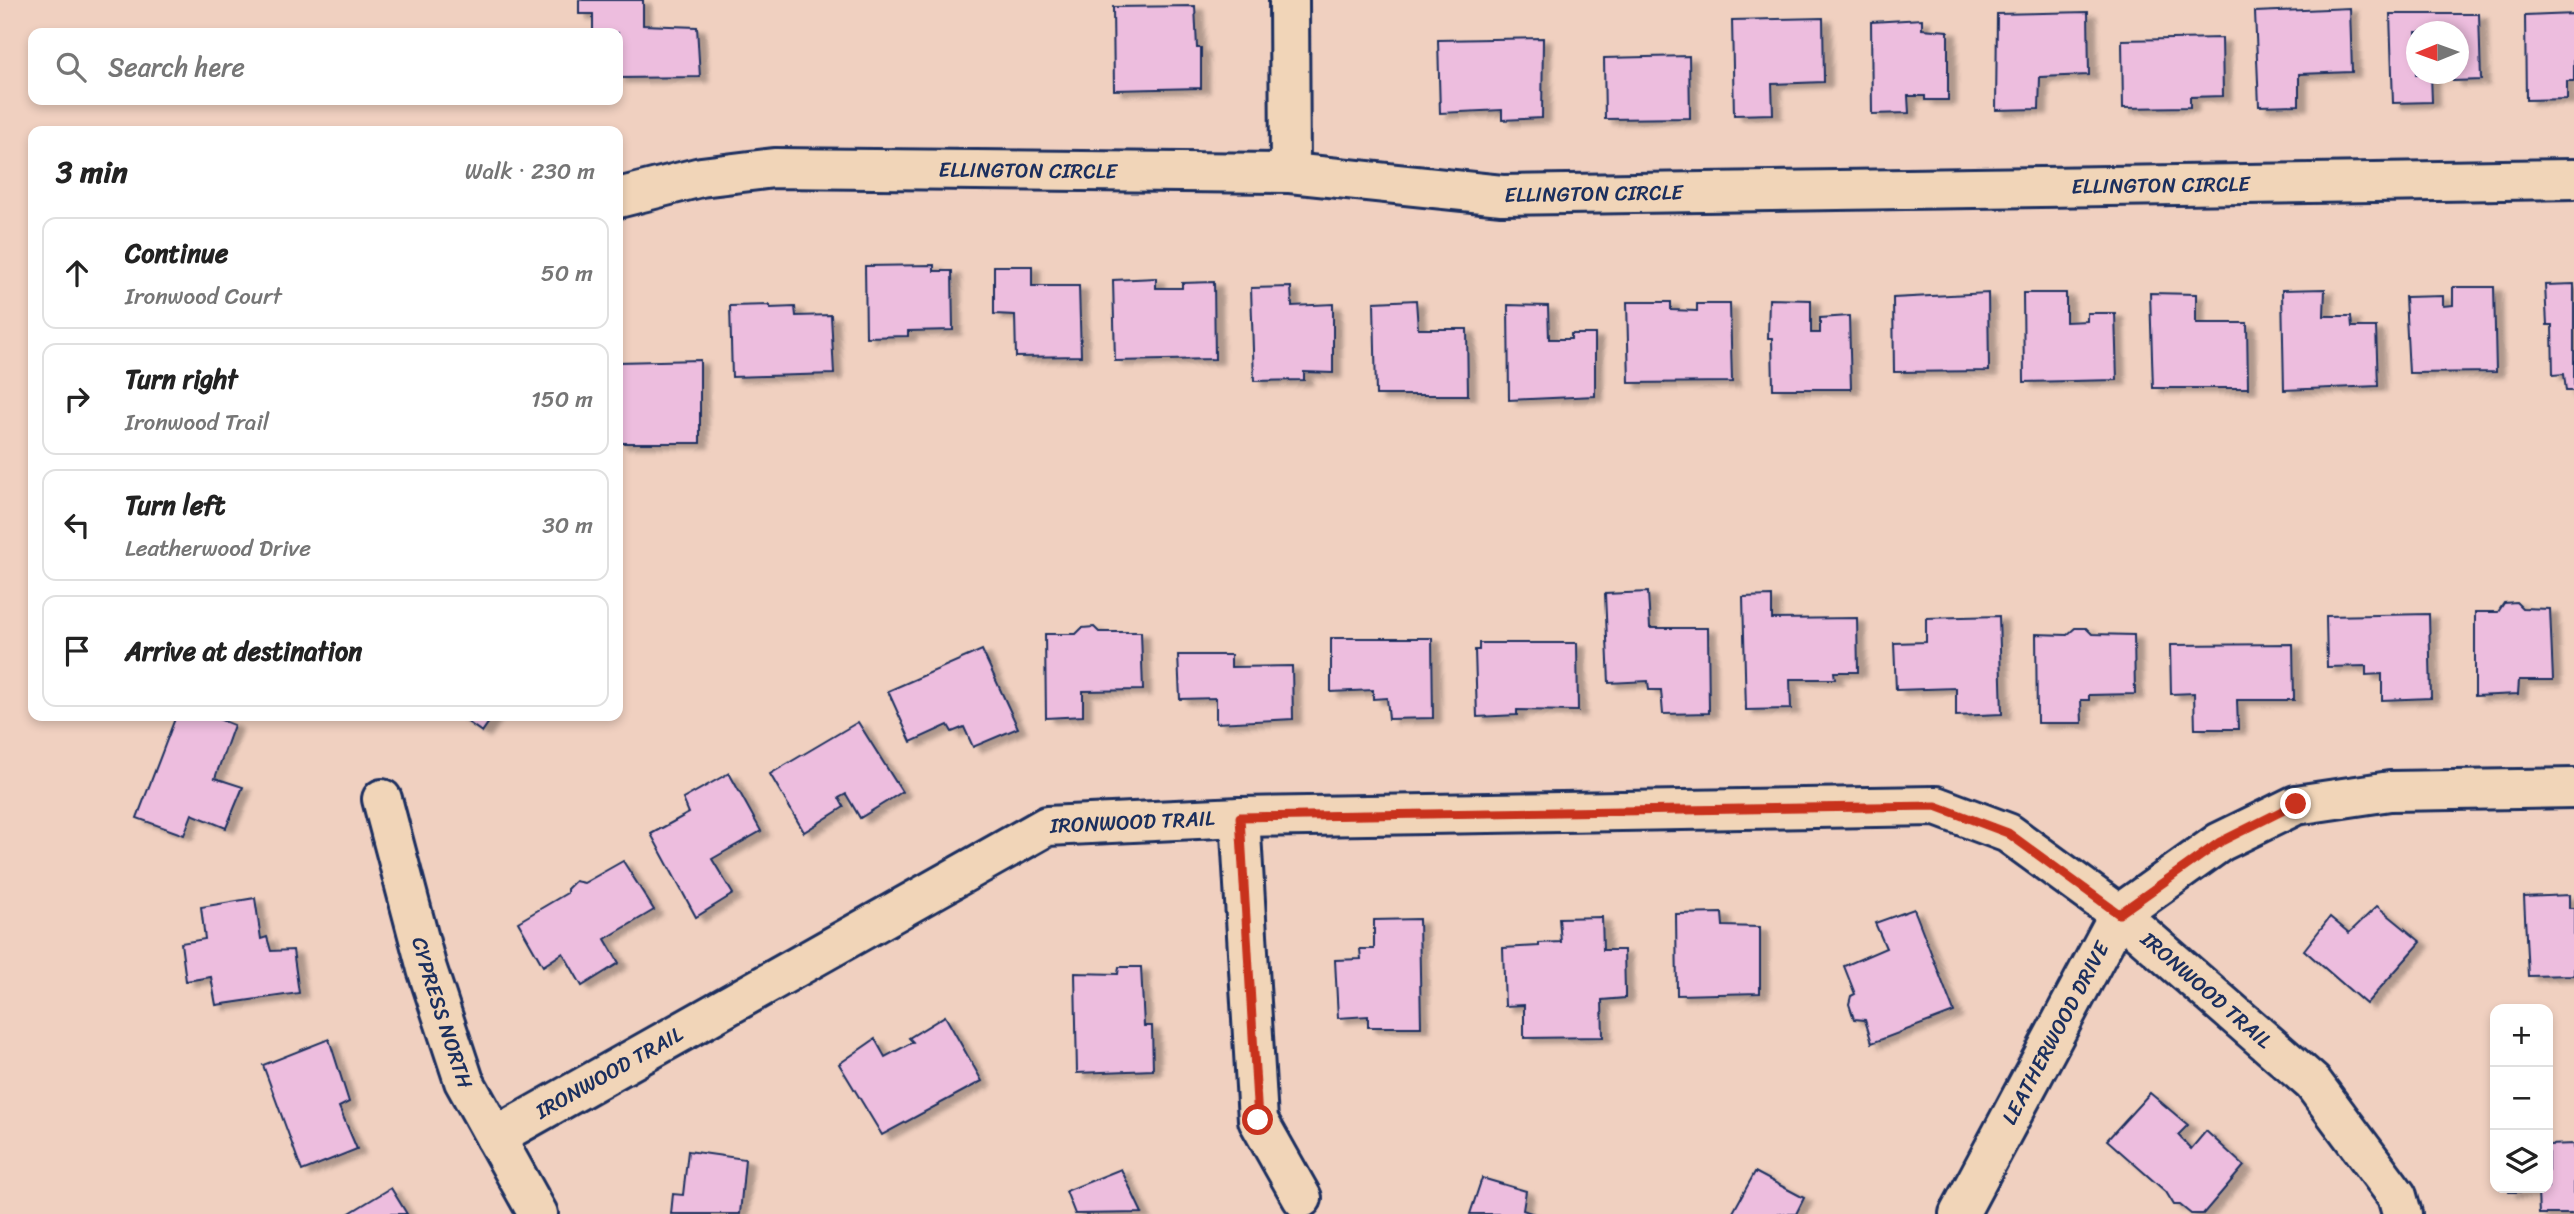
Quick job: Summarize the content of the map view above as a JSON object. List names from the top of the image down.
{
  "streets": {
    "street": [
      "ELLINGTON CIRCLE",
      "IRONWOOD TRAIL",
      "CYPRESS NORTH",
      "LEATHERWOOD DRIVE"
    ]
  },
  "crossings": [
    ["IRONWOOD TRAIL", "CYPRESS NORTH"],
    ["IRONWOOD TRAIL", "LEATHERWOOD DRIVE"]
  ],
  "north": "left",
  "page": {
    "search": "Search here",
    "heading": ["3 min", "Walk · 230 m"],
    "list": [
      ["Continue", "Ironwood Court", "50 m"],
      ["Turn right", "Ironwood Trail", "150 m"],
      ["Turn left", "Leatherwood Drive", "30 m"],
      "Arrive at destination"
    ],
    "map_buttons": ["+", "−"]
  }
}
